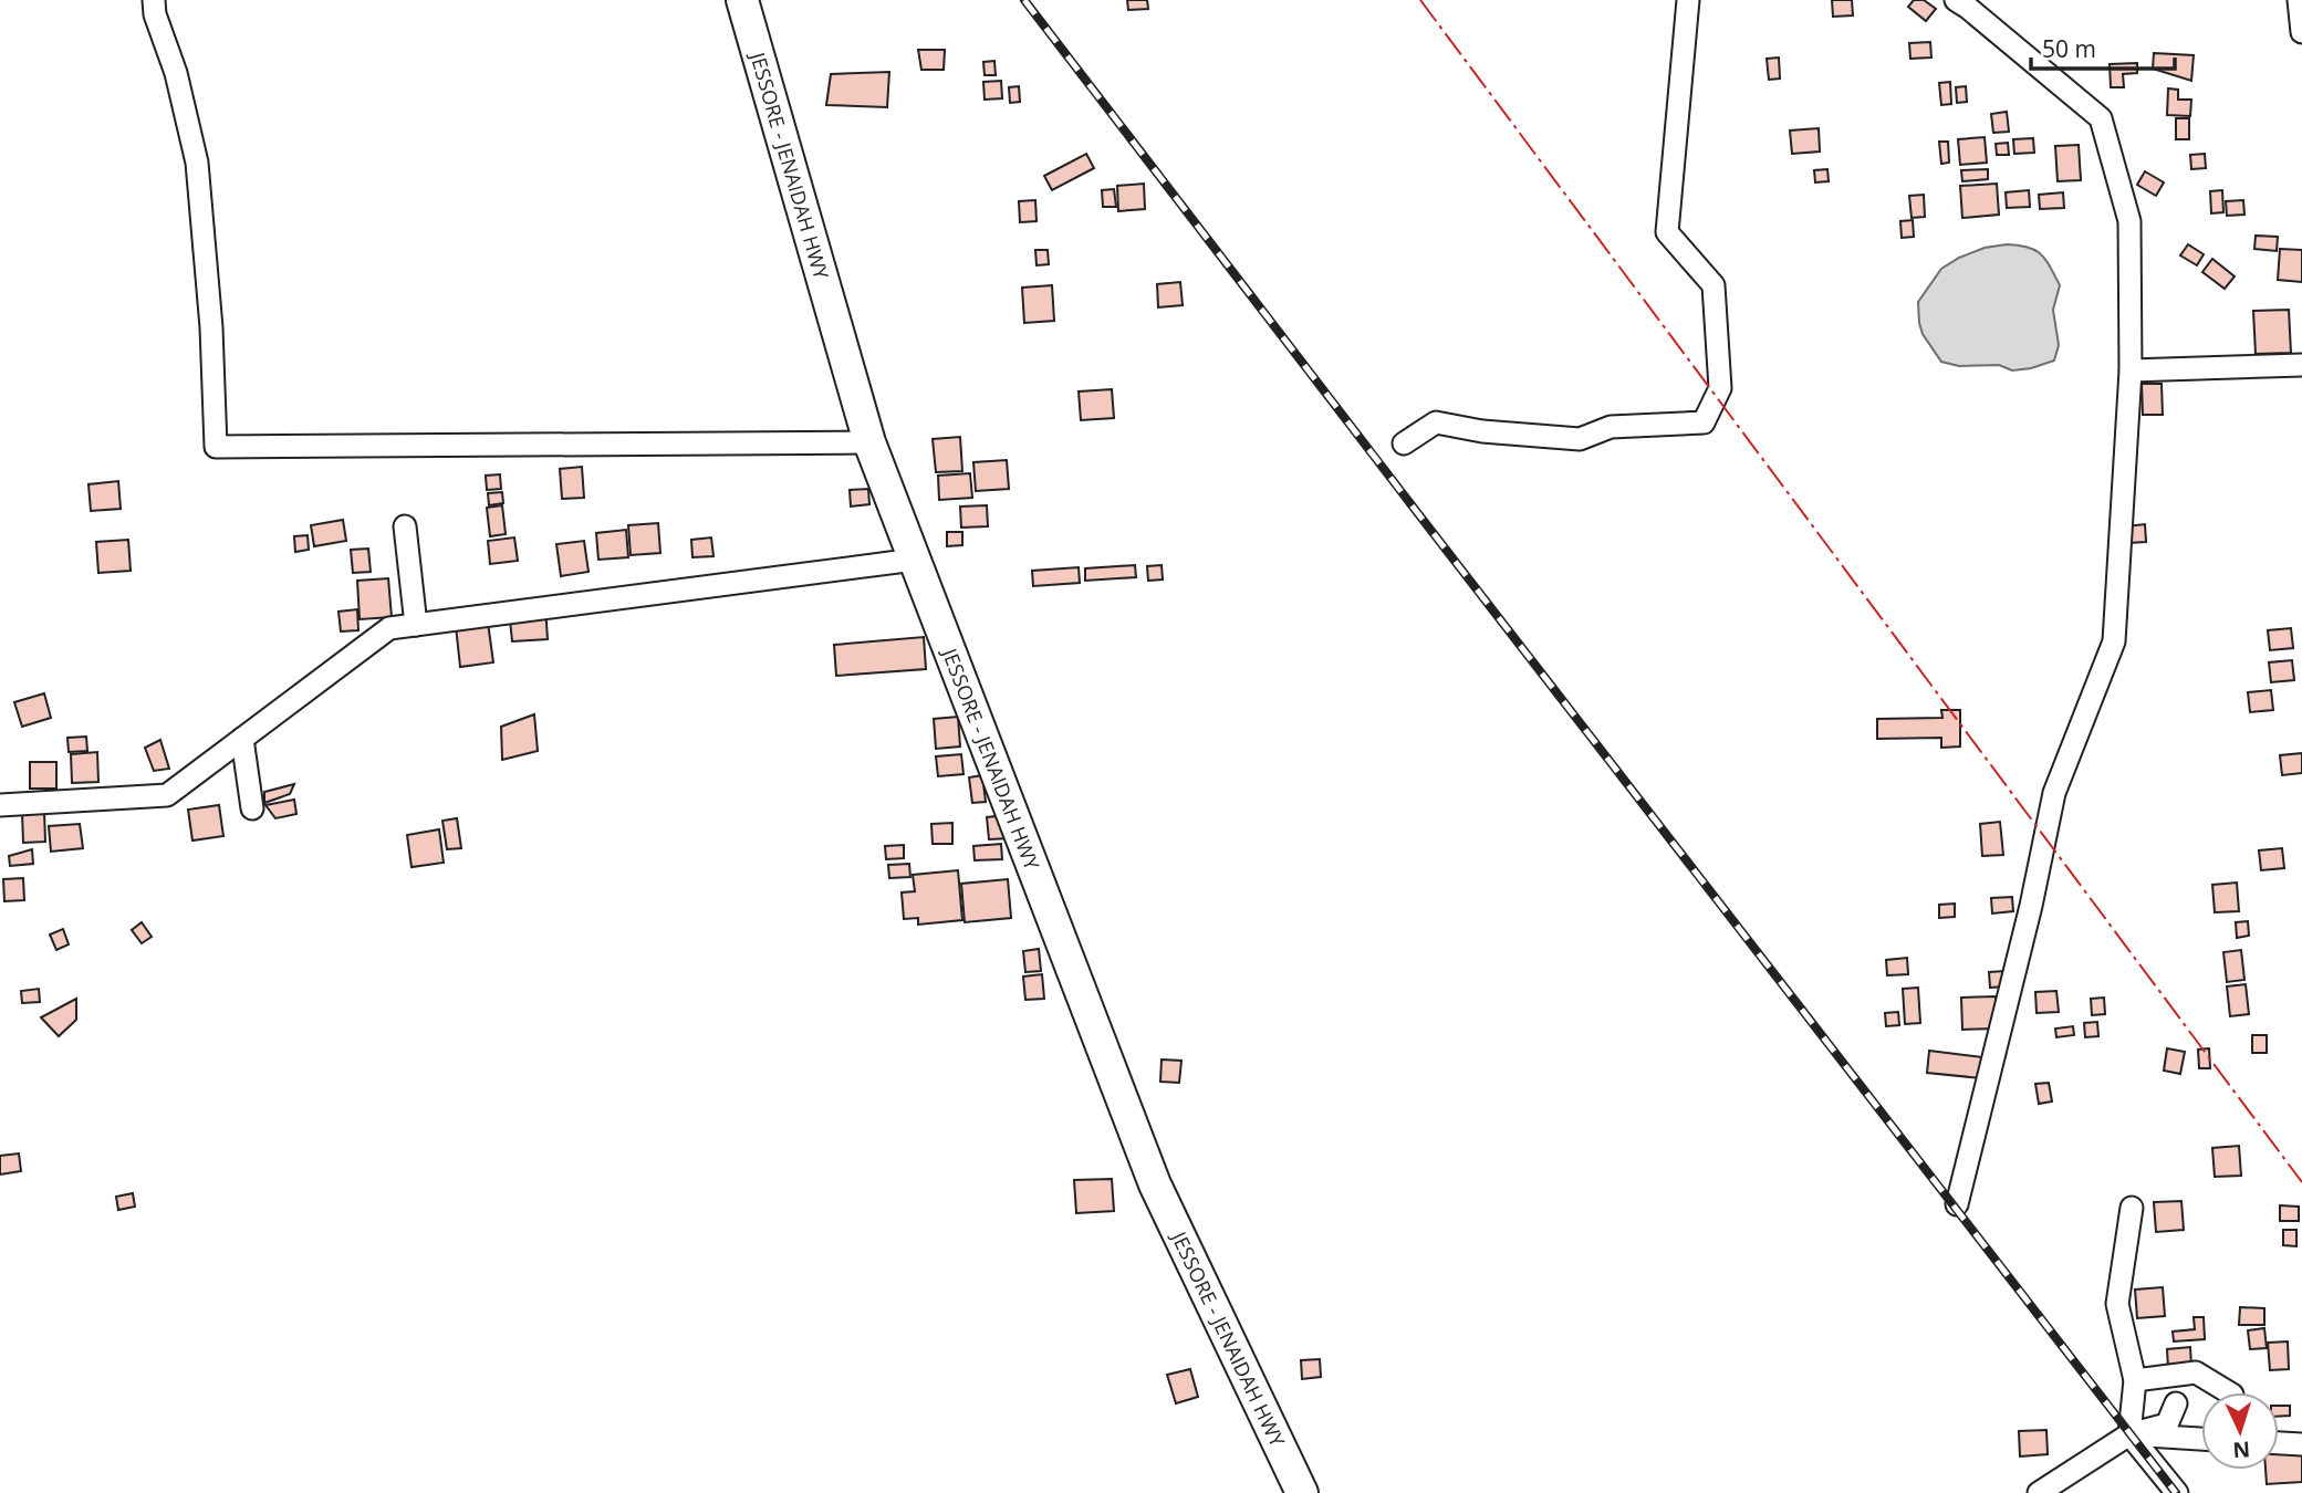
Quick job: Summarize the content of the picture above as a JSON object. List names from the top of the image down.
{
  "streets": {
    "highway": ["JESSORE - JENAIDAH HWY"]
  },
  "scale_bar": "50 m",
  "north": "bottom"
}
